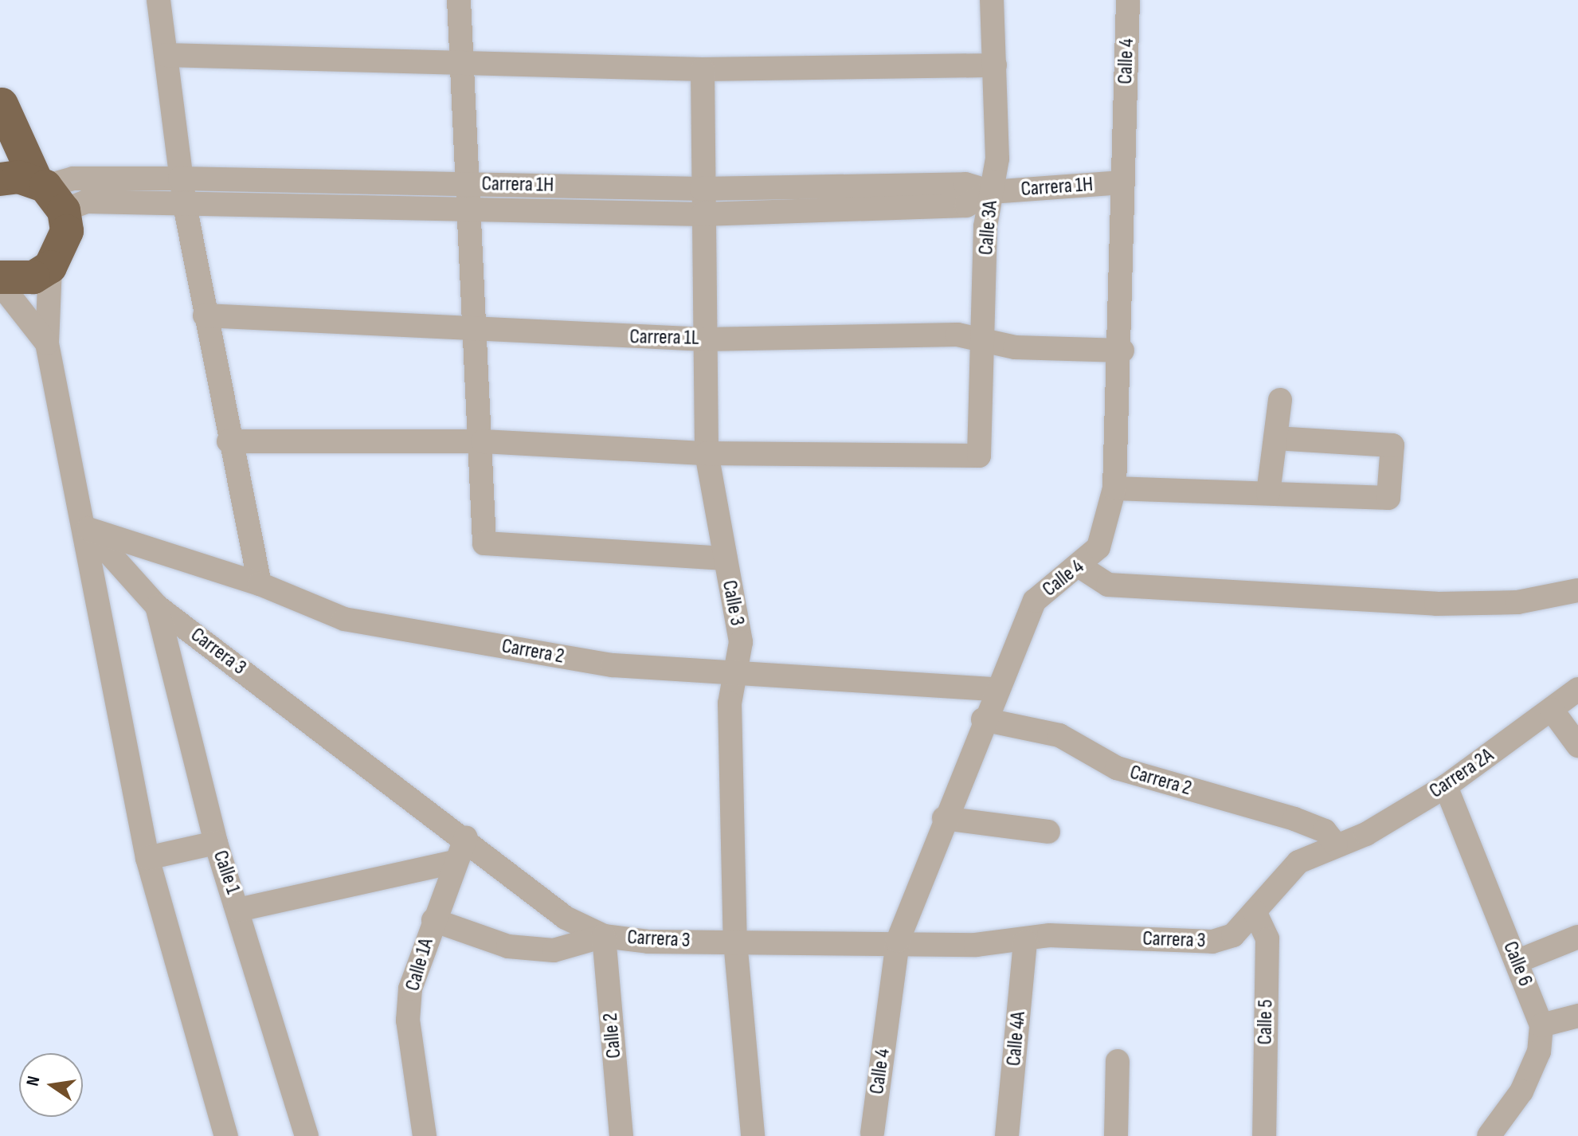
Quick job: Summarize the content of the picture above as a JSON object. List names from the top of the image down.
{
  "streets": {
    "street": [
      "Calle 4",
      "Carrera 1H",
      "Calle 3A",
      "Carrera 1L",
      "Calle 3",
      "Carrera 3",
      "Carrera 2",
      "Carrera 2A",
      "Calle 1",
      "Calle 6",
      "Calle 1A",
      "Calle 5",
      "Calle 2",
      "Calle 4A"
    ]
  },
  "crossings": [
    ["Calle 4", "Carrera 1H"],
    ["Calle 4", "Carrera 1L"],
    ["Calle 4", "Carrera 3"],
    ["Calle 4", "Carrera 2"],
    ["Carrera 1H", "Calle 3A"],
    ["Carrera 1H", "Calle 3"],
    ["Calle 3A", "Carrera 1L"],
    ["Calle 3A", "Calle 3"],
    ["Carrera 1L", "Calle 3"],
    ["Calle 3", "Carrera 3"],
    ["Calle 3", "Carrera 2"],
    ["Carrera 3", "Carrera 2"],
    ["Carrera 3", "Carrera 2A"],
    ["Carrera 3", "Calle 1"],
    ["Carrera 3", "Calle 1A"],
    ["Carrera 3", "Calle 5"],
    ["Carrera 3", "Calle 2"],
    ["Carrera 3", "Calle 4A"],
    ["Carrera 2", "Carrera 2A"],
    ["Carrera 2A", "Calle 6"]
  ],
  "north": "left"
}
